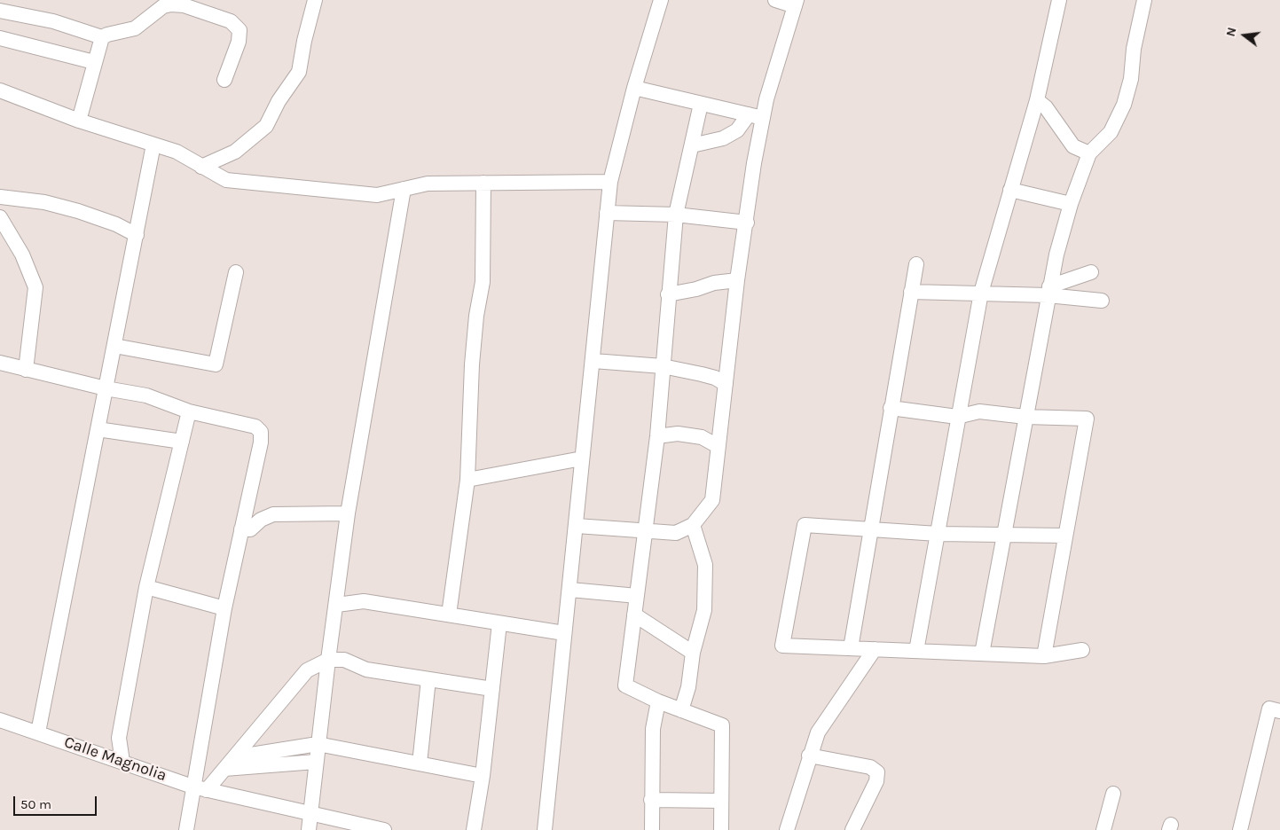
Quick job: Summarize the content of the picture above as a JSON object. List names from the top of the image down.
{
  "streets": {
    "street": ["Calle Magnolia"]
  },
  "scale_bar": "50 m",
  "north": "left"
}
